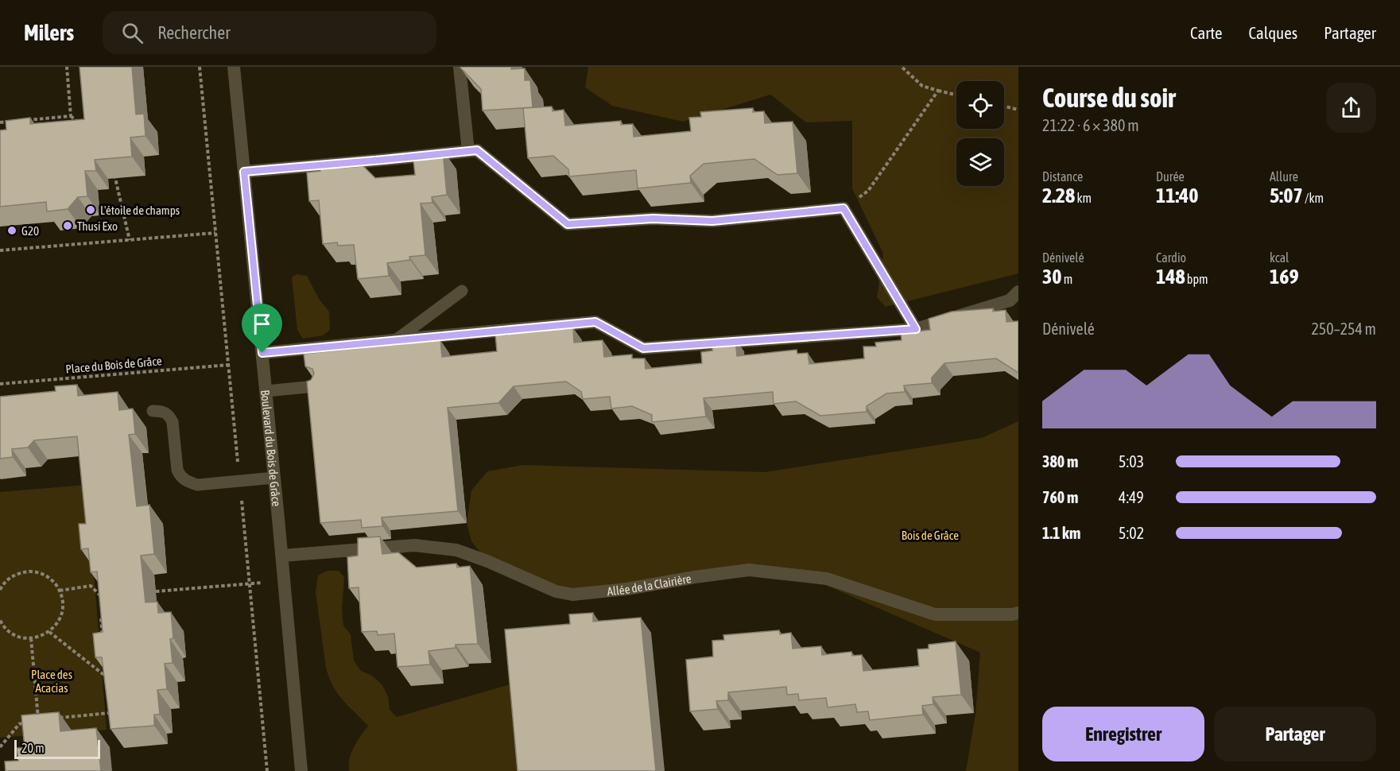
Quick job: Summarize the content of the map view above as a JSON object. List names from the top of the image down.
{
  "streets": {
    "street": ["Boulevard du Bois de Grâce", "Allée de la Clairière"],
    "path": ["Place du Bois de Grâce"]
  },
  "crossings": [
    ["Boulevard du Bois de Grâce", "Allée de la Clairière"]
  ],
  "parks": ["Bois de Grâce", "Place des Acacias"],
  "places": ["L'étoile de champs", "Thusi Exo", "G20"],
  "scale_bar": "20 m",
  "page": {
    "header": "Milers",
    "search": "Rechercher",
    "nav": ["Carte", "Calques", "Partager"],
    "heading": ["Course du soir", "21:22 · 6 × 380 m"],
    "stats": [
      ["Distance", "2.28 km"],
      ["Durée", "11:40"],
      ["Allure", "5:07 /km"],
      ["Dénivelé", "30 m"],
      ["Cardio", "148 bpm"],
      ["kcal", "169"]
    ],
    "chart": ["Dénivelé", "250–254 m"],
    "list": [
      {
        "name": "380 m",
        "note": "5:03"
      },
      {
        "name": "760 m",
        "note": "4:49"
      },
      {
        "name": "1.1 km",
        "note": "5:02"
      }
    ],
    "buttons": ["Enregistrer", "Partager"],
    "scale": "20 m"
  }
}
